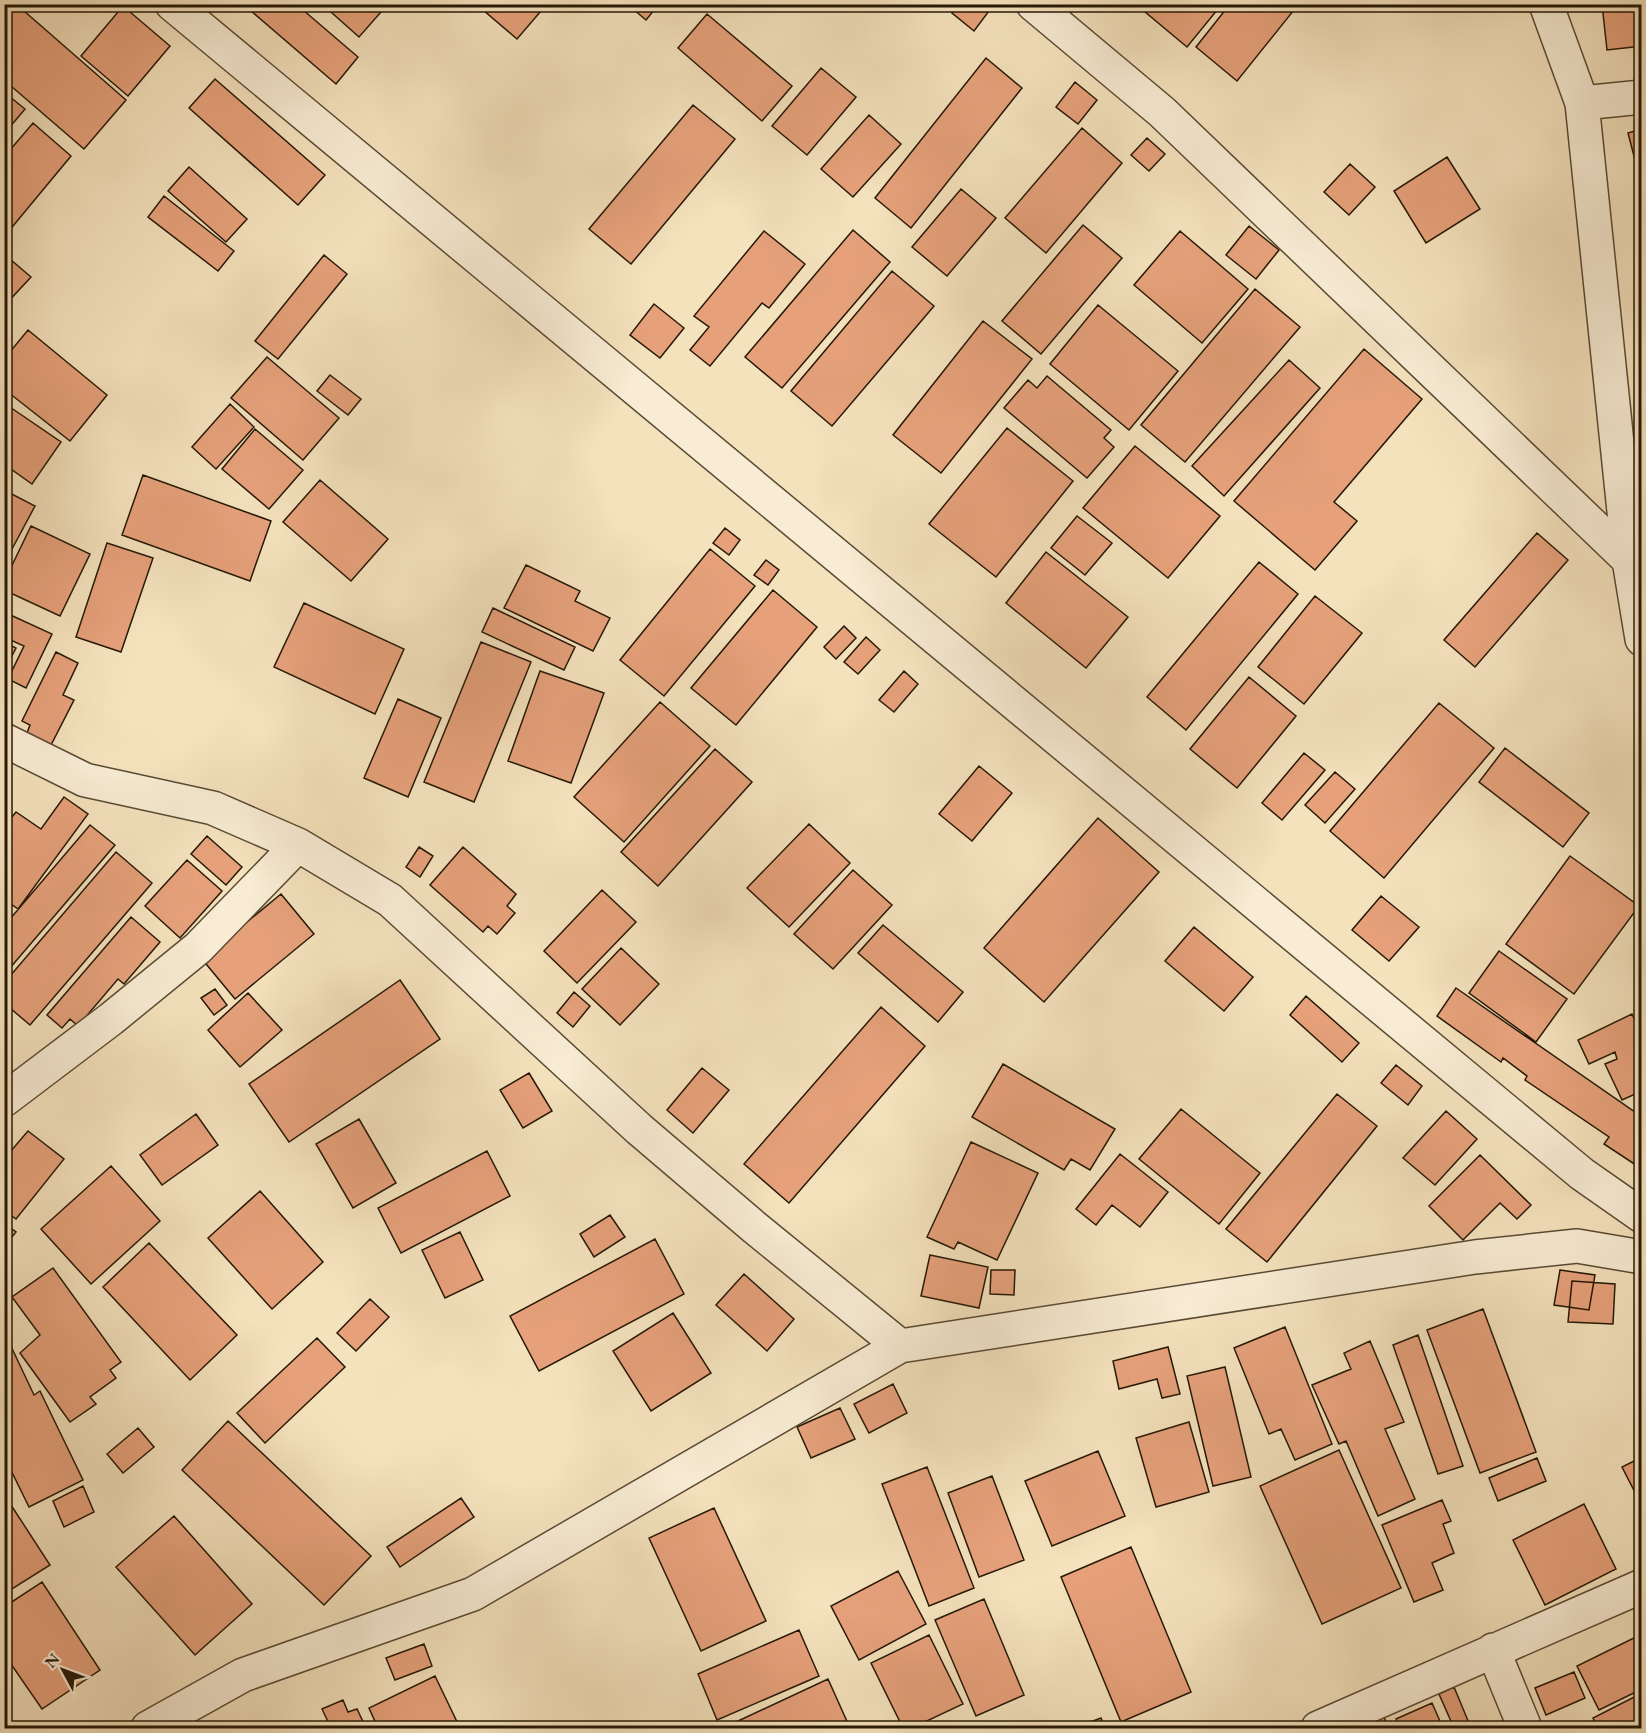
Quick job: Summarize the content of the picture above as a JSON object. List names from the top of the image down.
{
  "north": "top left"
}
